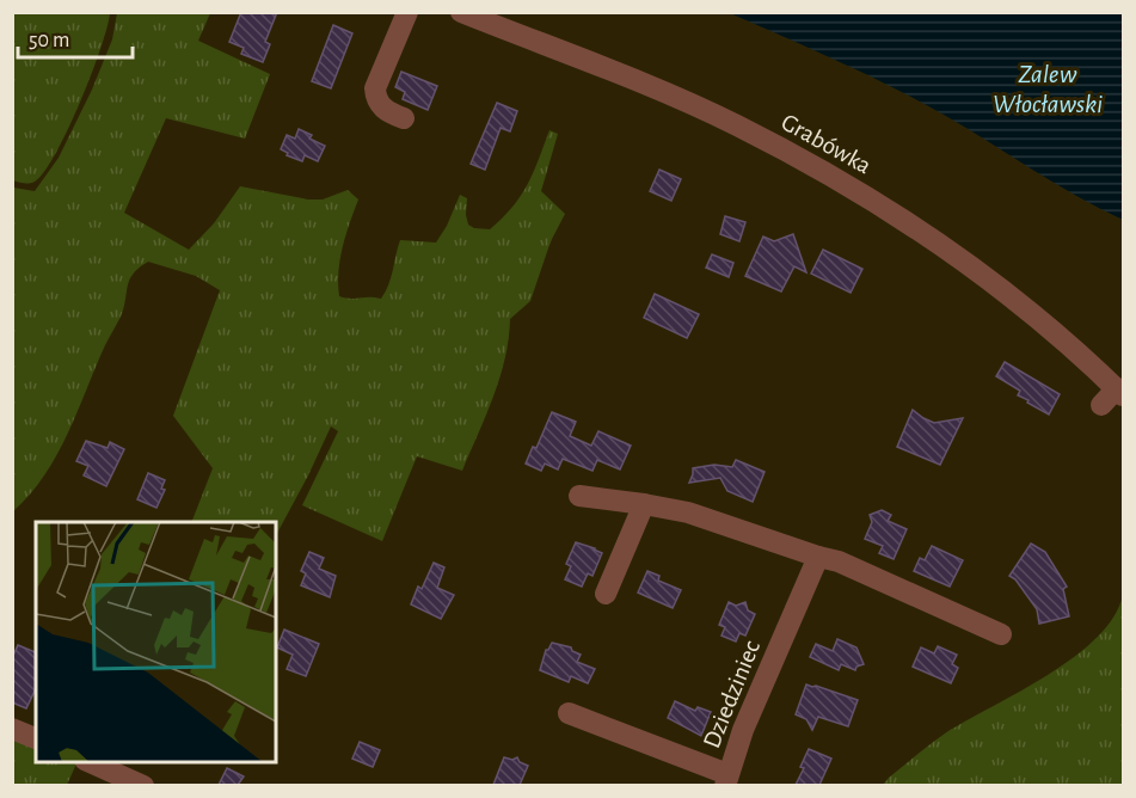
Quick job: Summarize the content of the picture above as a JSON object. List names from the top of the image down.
{
  "streets": {
    "street": ["Grabówka", "Dziedziniec"]
  },
  "water": ["Zalew Włocławski"],
  "scale_bar": "50 m"
}
